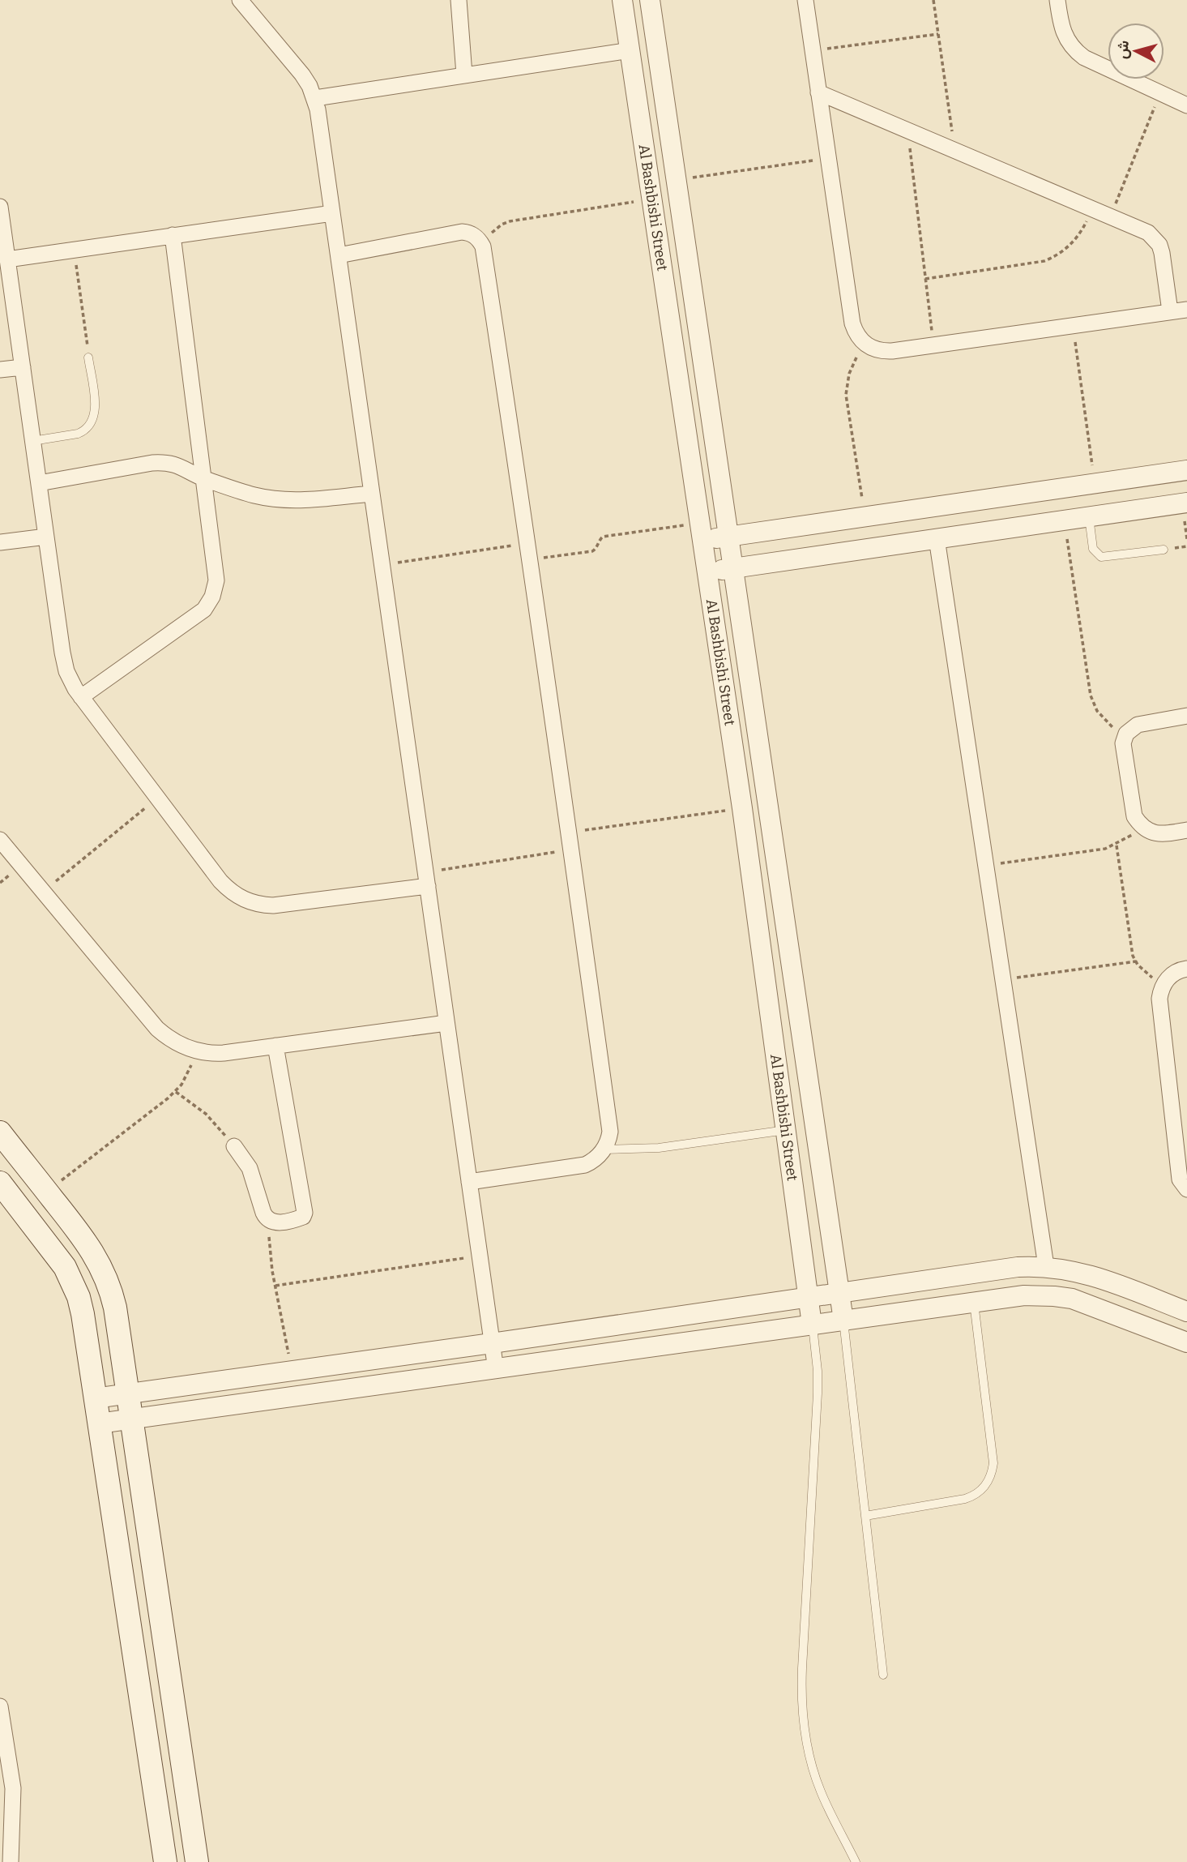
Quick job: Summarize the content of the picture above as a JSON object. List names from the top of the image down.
{
  "streets": {
    "street": ["Al Bashbishi Street"]
  },
  "north": "left"
}
